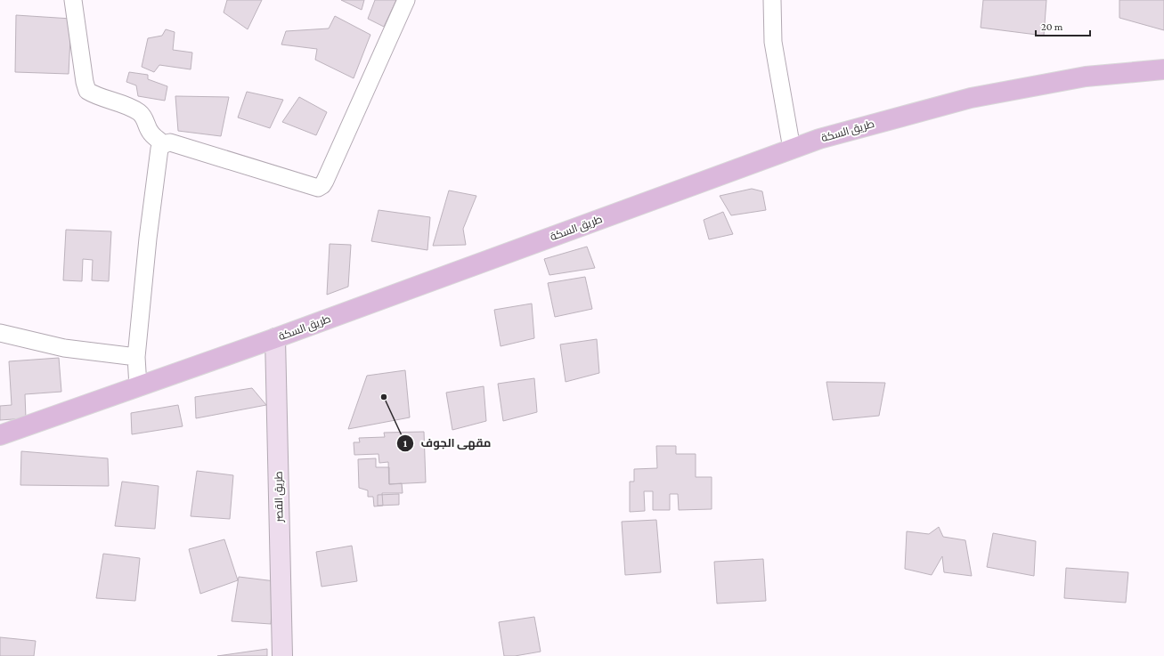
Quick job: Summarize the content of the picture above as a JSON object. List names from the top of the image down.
{
  "streets": {
    "main road": ["طريق السكة"],
    "street": ["طريق القصر"]
  },
  "crossings": [
    ["طريق السكة", "طريق القصر"]
  ],
  "places": ["مقهى الجوف"],
  "scale_bar": "20 m"
}
